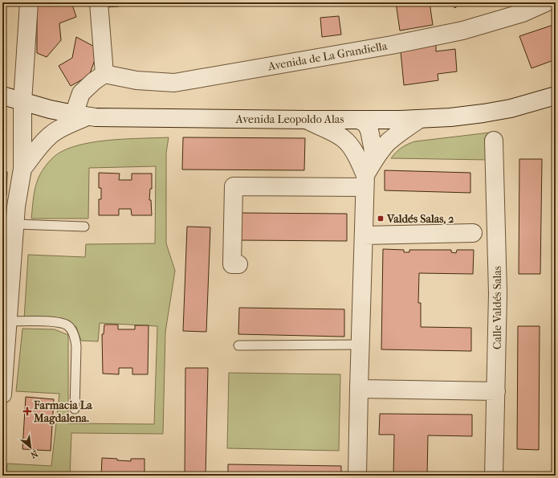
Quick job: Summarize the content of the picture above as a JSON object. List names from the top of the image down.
{
  "streets": {
    "street": ["Avenida de La Grandiella", "Avenida Leopoldo Alas", "Calle Valdés Salas"]
  },
  "places": {
    "transit": ["Valdés Salas, 2"],
    "health": ["Farmacia La Magdalena."]
  },
  "north": "bottom right"
}
